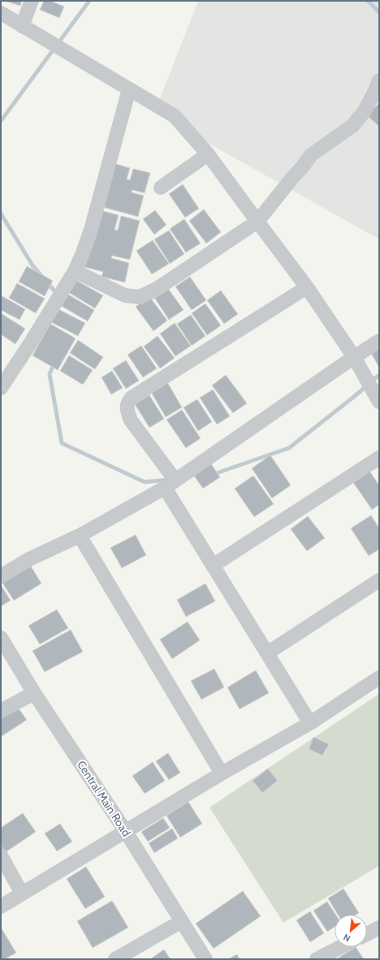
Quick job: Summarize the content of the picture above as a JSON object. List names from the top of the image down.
{
  "streets": {
    "street": ["Central Main Road"]
  },
  "north": "bottom left"
}
